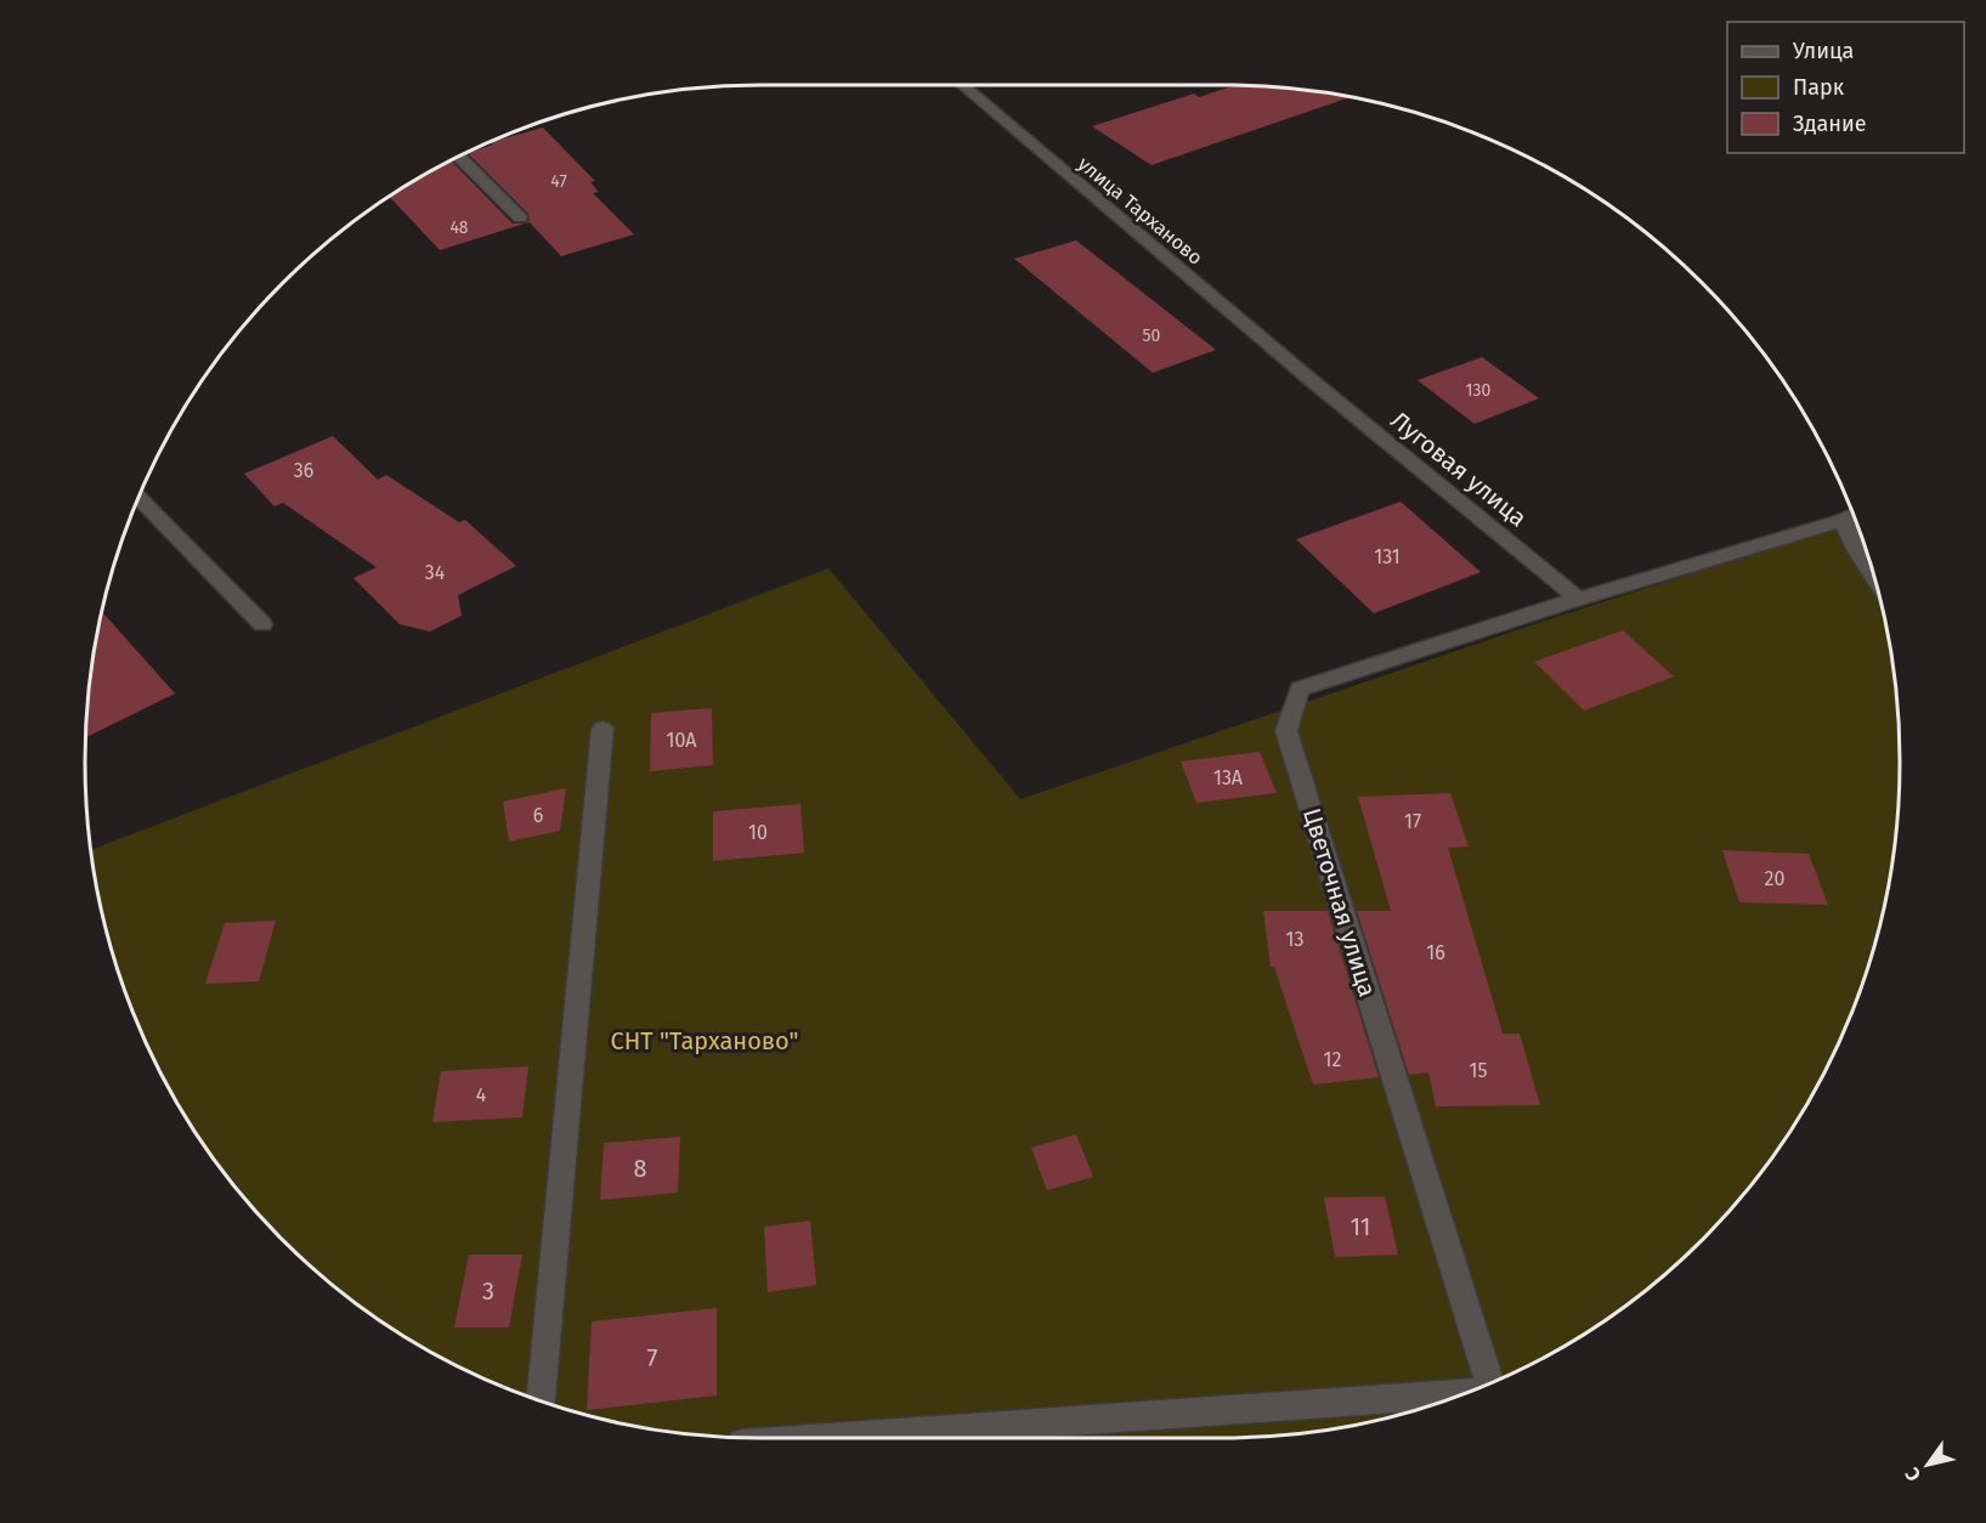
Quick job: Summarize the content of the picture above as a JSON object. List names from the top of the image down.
{
  "streets": {
    "street": ["улица Тарханово", "Луговая улица", "Цветочная улица"]
  },
  "crossings": [
    ["улица Тарханово", "Луговая улица"],
    ["Луговая улица", "Цветочная улица"]
  ],
  "parks": ["СНТ \"Тарханово\""],
  "house_numbers": [
    "47",
    "48",
    "50",
    "130",
    "36",
    "131",
    "34",
    "10А",
    "13А",
    "6",
    "17",
    "10",
    "20",
    "13",
    "16",
    "12",
    "15",
    "4",
    "8",
    "11",
    "3",
    "7"
  ],
  "legend": ["Улица", "Парк", "Здание"],
  "north": "bottom left"
}
